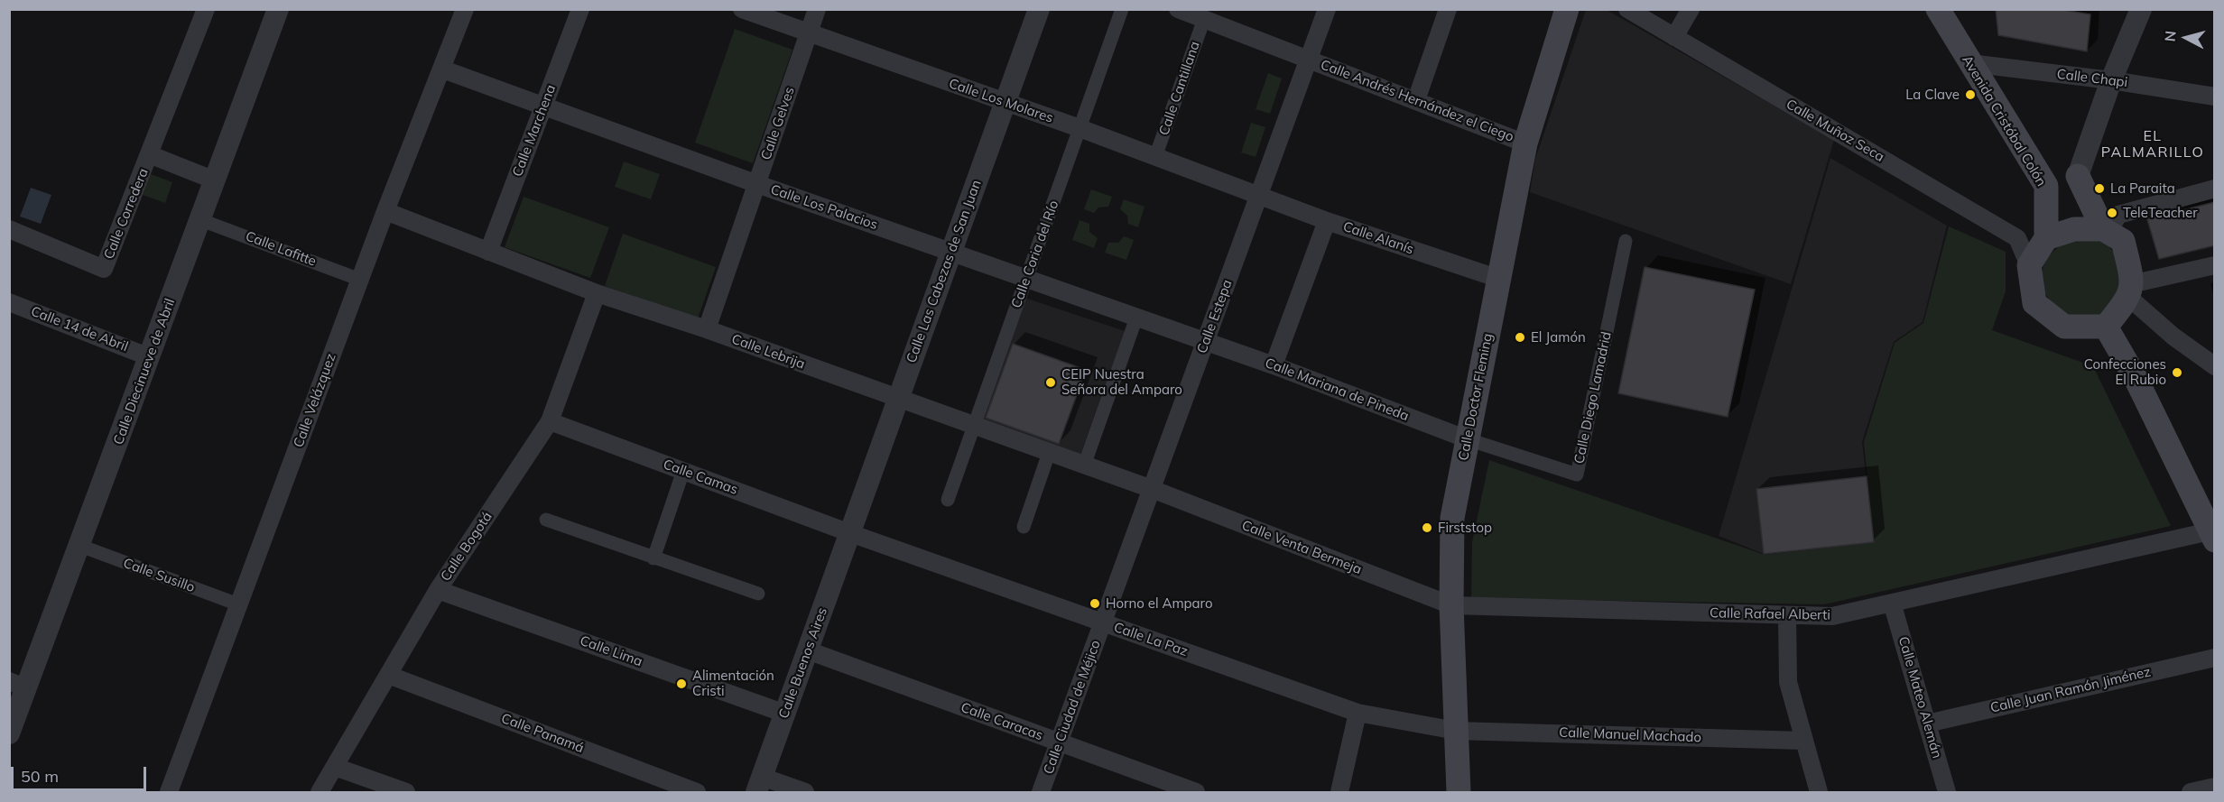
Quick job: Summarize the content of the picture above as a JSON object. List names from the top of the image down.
{
  "streets": {
    "main road": ["Avenida Cristóbal Colón", "Calle Doctor Fleming"],
    "street": [
      "Calle Chapi",
      "Calle Cantillana",
      "Calle Los Molares",
      "Calle Andrés Hernández el Ciego",
      "Calle Gelves",
      "Calle Marchena",
      "Calle Muñoz Seca",
      "Calle Los Palacios",
      "Calle Corredera",
      "Calle Alanís",
      "Calle Lafitte",
      "Calle Coria del Río",
      "Calle Las Cabezas de San Juan",
      "Calle Estepa",
      "Calle 14 de Abril",
      "Calle Lebrija",
      "Calle Diecinueve de Abril",
      "Calle Mariana de Pineda",
      "Calle Diego Lamadrid",
      "Calle Velázquez",
      "Calle Camas",
      "Calle Bogotá",
      "Calle Venta Bermeja",
      "Calle Susillo",
      "Calle Rafael Alberti",
      "Calle La Paz",
      "Calle Lima",
      "Calle Buenos Aires",
      "Calle Juan Ramón Jiménez",
      "Calle Mateo Alemán",
      "Calle Ciudad de Méjico",
      "Calle Caracas",
      "Calle Panamá",
      "Calle Manuel Machado"
    ]
  },
  "crossings": [
    ["Calle Chapi", "Avenida Cristóbal Colón"],
    ["Calle Cantillana", "Calle Los Molares"],
    ["Calle Cantillana", "Calle Andrés Hernández el Ciego"],
    ["Calle Los Molares", "Calle Gelves"],
    ["Calle Los Molares", "Calle Alanís"],
    ["Calle Los Molares", "Calle Coria del Río"],
    ["Calle Los Molares", "Calle Las Cabezas de San Juan"],
    ["Calle Los Molares", "Calle Estepa"],
    ["Calle Andrés Hernández el Ciego", "Calle Estepa"],
    ["Calle Andrés Hernández el Ciego", "Calle Doctor Fleming"],
    ["Avenida Cristóbal Colón", "Calle Muñoz Seca"],
    ["Calle Gelves", "Calle Los Palacios"],
    ["Calle Gelves", "Calle Lebrija"],
    ["Calle Marchena", "Calle Los Palacios"],
    ["Calle Marchena", "Calle Lebrija"],
    ["Calle Los Palacios", "Calle Coria del Río"],
    ["Calle Los Palacios", "Calle Las Cabezas de San Juan"],
    ["Calle Los Palacios", "Calle Estepa"],
    ["Calle Los Palacios", "Calle Mariana de Pineda"],
    ["Calle Los Palacios", "Calle Velázquez"],
    ["Calle Corredera", "Calle Diecinueve de Abril"],
    ["Calle Alanís", "Calle Estepa"],
    ["Calle Alanís", "Calle Doctor Fleming"],
    ["Calle Lafitte", "Calle Diecinueve de Abril"],
    ["Calle Lafitte", "Calle Velázquez"],
    ["Calle Coria del Río", "Calle Lebrija"],
    ["Calle Las Cabezas de San Juan", "Calle Lebrija"],
    ["Calle Las Cabezas de San Juan", "Calle Camas"],
    ["Calle Las Cabezas de San Juan", "Calle La Paz"],
    ["Calle Las Cabezas de San Juan", "Calle Buenos Aires"],
    ["Calle Estepa", "Calle Lebrija"],
    ["Calle Estepa", "Calle Mariana de Pineda"],
    ["Calle Estepa", "Calle Venta Bermeja"],
    ["Calle Estepa", "Calle La Paz"],
    ["Calle Estepa", "Calle Ciudad de Méjico"],
    ["Calle 14 de Abril", "Calle Diecinueve de Abril"],
    ["Calle Lebrija", "Calle Velázquez"],
    ["Calle Lebrija", "Calle Bogotá"],
    ["Calle Lebrija", "Calle Venta Bermeja"],
    ["Calle Diecinueve de Abril", "Calle Susillo"],
    ["Calle Mariana de Pineda", "Calle Doctor Fleming"],
    ["Calle Mariana de Pineda", "Calle Diego Lamadrid"],
    ["Calle Doctor Fleming", "Calle Diego Lamadrid"],
    ["Calle Doctor Fleming", "Calle Venta Bermeja"],
    ["Calle Doctor Fleming", "Calle Rafael Alberti"],
    ["Calle Doctor Fleming", "Calle La Paz"],
    ["Calle Doctor Fleming", "Calle Manuel Machado"],
    ["Calle Velázquez", "Calle Susillo"],
    ["Calle Camas", "Calle Bogotá"],
    ["Calle Camas", "Calle La Paz"],
    ["Calle Camas", "Calle Buenos Aires"],
    ["Calle Bogotá", "Calle Lima"],
    ["Calle Bogotá", "Calle Panamá"],
    ["Calle Venta Bermeja", "Calle Rafael Alberti"],
    ["Calle Rafael Alberti", "Calle Mateo Alemán"],
    ["Calle La Paz", "Calle Buenos Aires"],
    ["Calle La Paz", "Calle Ciudad de Méjico"],
    ["Calle La Paz", "Calle Manuel Machado"],
    ["Calle Lima", "Calle Buenos Aires"],
    ["Calle Buenos Aires", "Calle Caracas"],
    ["Calle Juan Ramón Jiménez", "Calle Mateo Alemán"],
    ["Calle Ciudad de Méjico", "Calle Caracas"]
  ],
  "districts": ["EL PALMARILLO"],
  "places": [
    "La Clave",
    "La Paraita",
    "TeleTeacher",
    "El Jamón",
    "Confecciones El Rubio",
    "CEIP Nuestra Señora del Amparo",
    "Firststop",
    "Horno el Amparo",
    "Alimentación Cristi"
  ],
  "scale_bar": "50 m",
  "north": "left"
}
